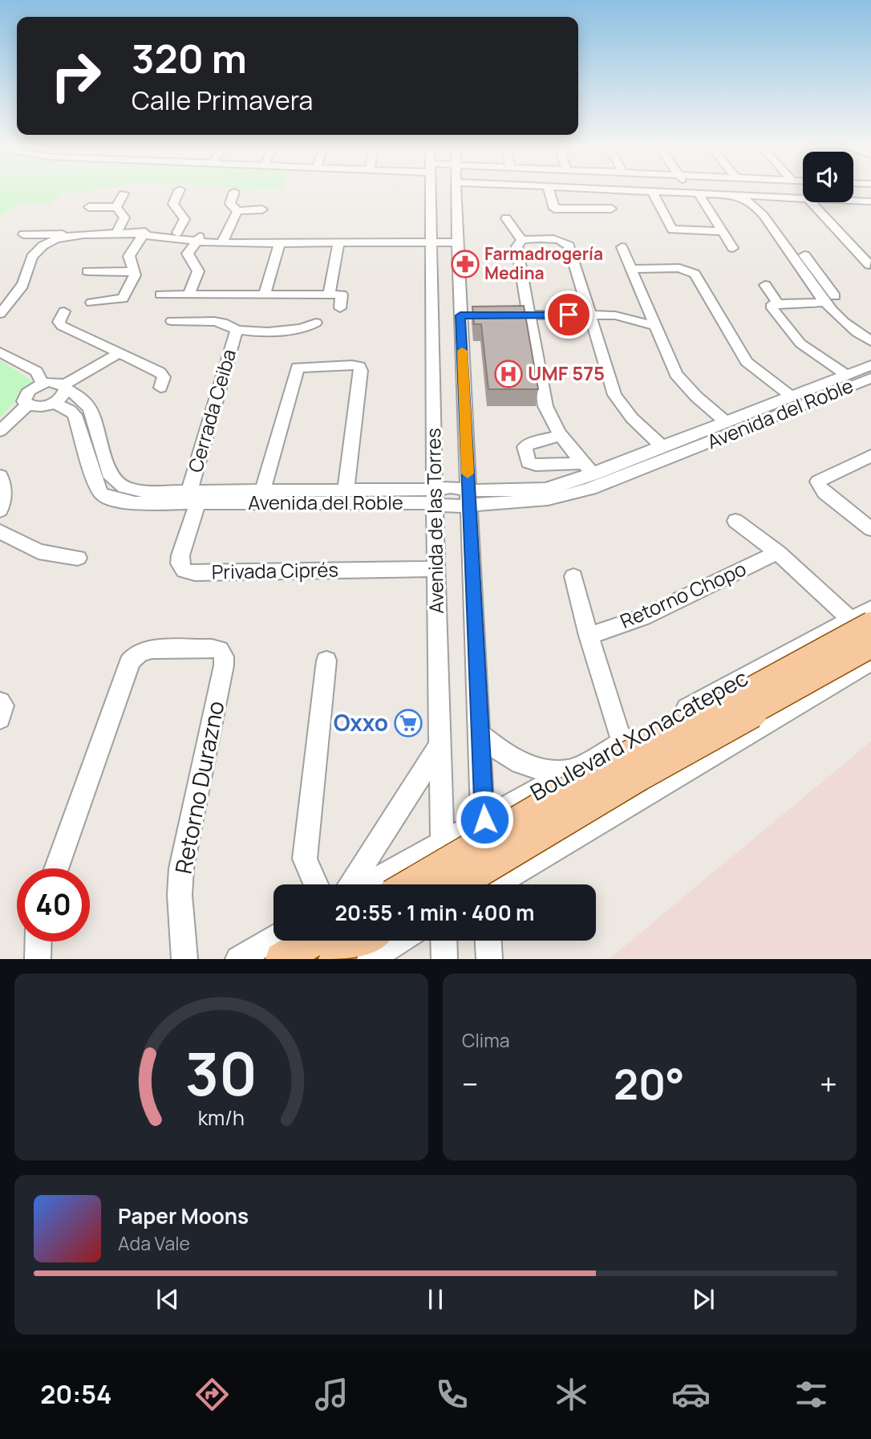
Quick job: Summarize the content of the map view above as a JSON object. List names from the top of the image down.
{
  "streets": {
    "main road": ["Boulevard Xonacatepec"],
    "street": [
      "Cerrada Ceiba",
      "Avenida del Roble",
      "Avenida de las Torres",
      "Privada Ciprés",
      "Retorno Chopo",
      "Retorno Durazno"
    ]
  },
  "crossings": [
    ["Cerrada Ceiba", "Avenida del Roble"],
    ["Cerrada Ceiba", "Privada Ciprés"],
    ["Avenida del Roble", "Avenida de las Torres"],
    ["Avenida del Roble", "Privada Ciprés"],
    ["Avenida de las Torres", "Privada Ciprés"],
    ["Avenida de las Torres", "Boulevard Xonacatepec"]
  ],
  "places": {
    "pharmacy": ["Farmadrogería Medina"],
    "hospital": ["UMF 575"],
    "supermarket": ["Oxxo"]
  },
  "page": {
    "turn": ["320 m", "Calle Primavera"],
    "limit": "40",
    "trip": "20:55 · 1 min · 400 m",
    "tile": "Clima",
    "heat": ["−", "20°", "+"],
    "song": ["Paper Moons", "Ada Vale"],
    "tabs": "20:54",
    "gauge": ["30", "km/h"]
  }
}
